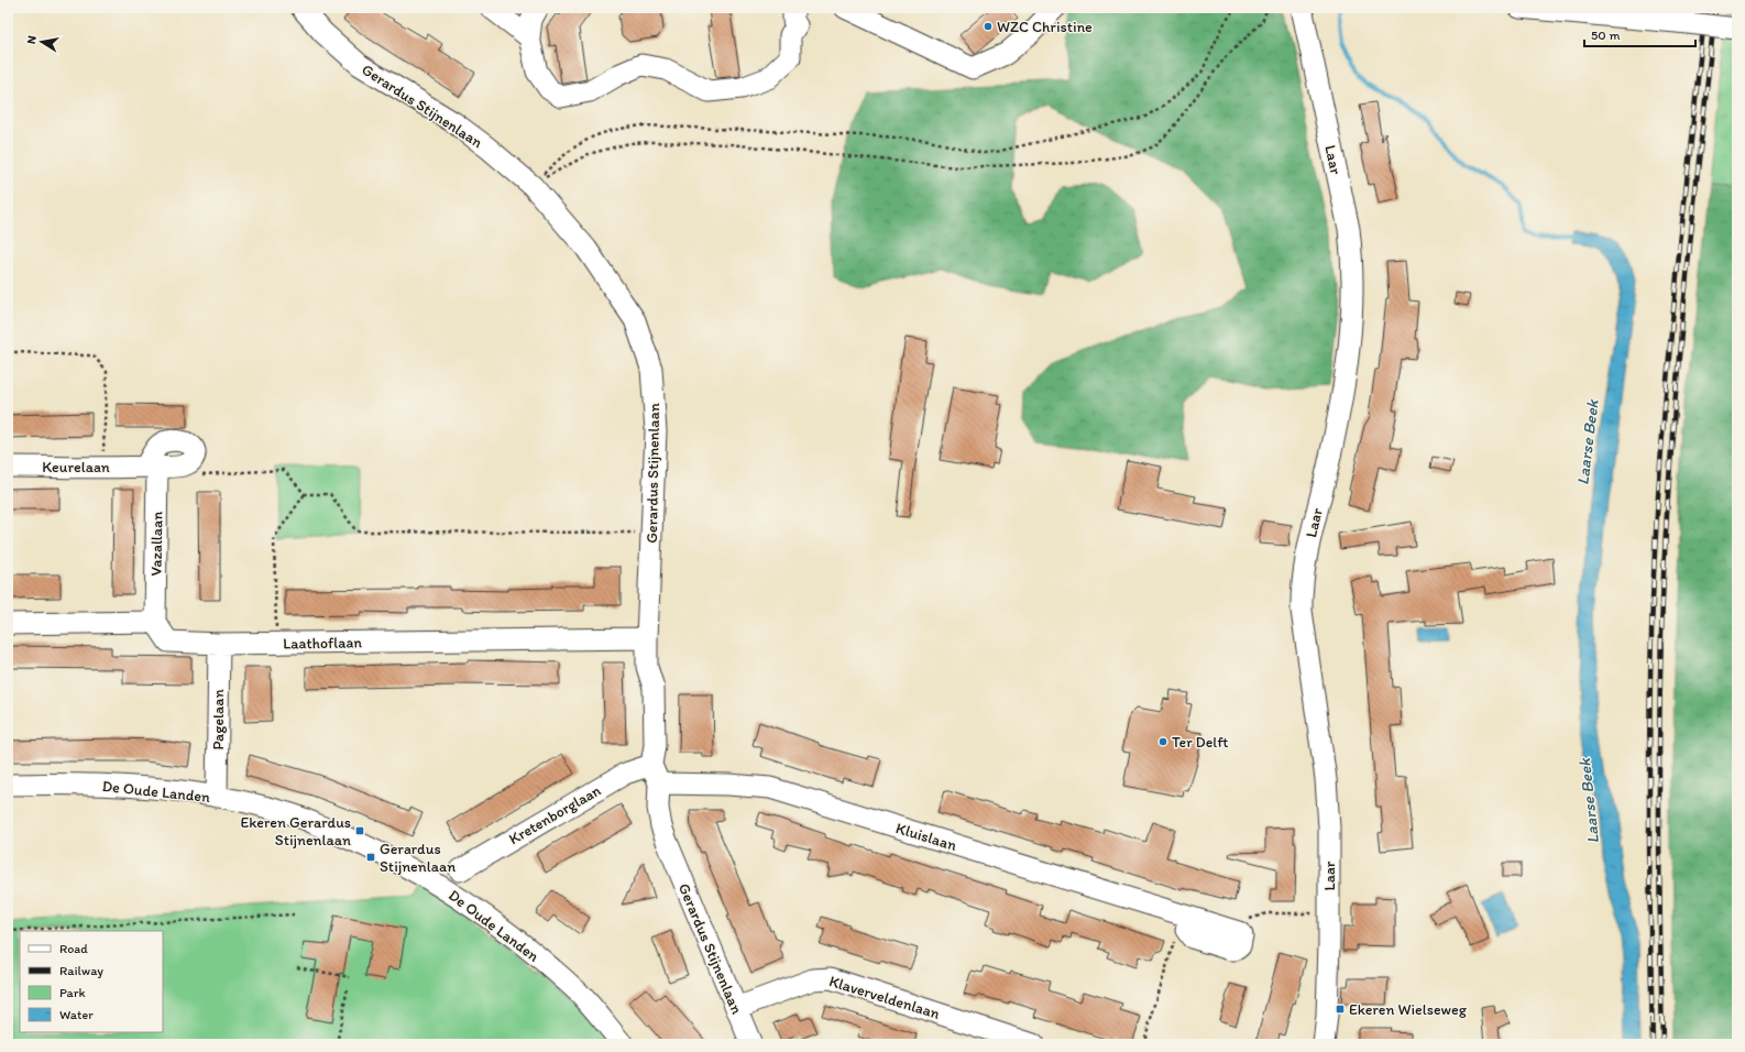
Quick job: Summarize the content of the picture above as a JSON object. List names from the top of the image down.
{
  "streets": {
    "street": [
      "Gerardus Stijnenlaan",
      "Laar",
      "Keurelaan",
      "Vazallaan",
      "Laathoflaan",
      "Pagelaan",
      "De Oude Landen",
      "Kretenborglaan",
      "Kluislaan",
      "Klaverveldenlaan"
    ]
  },
  "crossings": [
    ["Gerardus Stijnenlaan", "Laathoflaan"],
    ["Gerardus Stijnenlaan", "Kretenborglaan"],
    ["Gerardus Stijnenlaan", "Kluislaan"],
    ["Gerardus Stijnenlaan", "Klaverveldenlaan"],
    ["Keurelaan", "Vazallaan"],
    ["Vazallaan", "Laathoflaan"],
    ["Laathoflaan", "Pagelaan"],
    ["Pagelaan", "De Oude Landen"]
  ],
  "water": ["Laarse Beek"],
  "places": {
    "other": ["WZC Christine", "Ter Delft"],
    "transit": ["Ekeren Gerardus Stijnenlaan", "Gerardus Stijnenlaan", "Ekeren Wielseweg"]
  },
  "legend": [
    "Road",
    "Railway",
    "Park",
    "Water"
  ],
  "scale_bar": "50 m",
  "north": "left"
}
